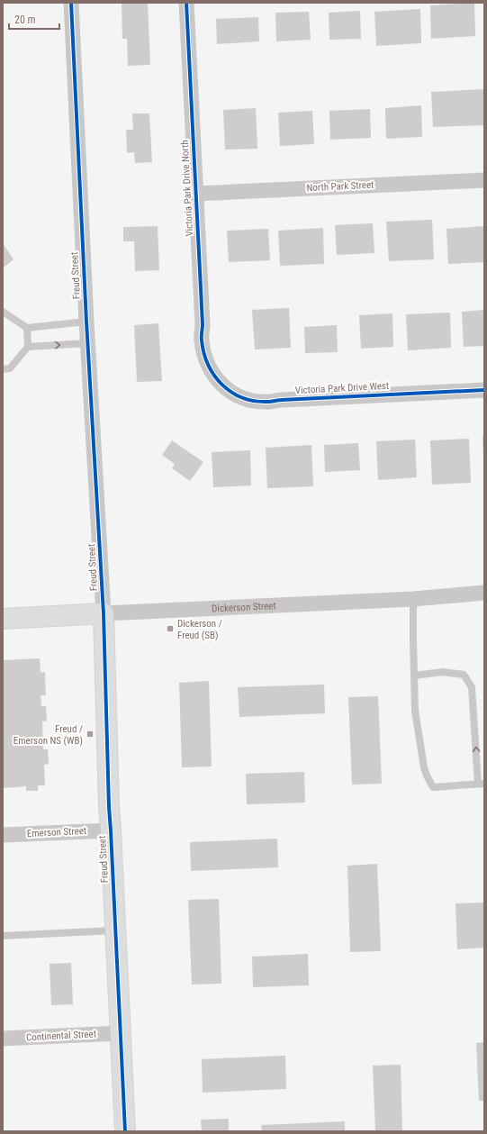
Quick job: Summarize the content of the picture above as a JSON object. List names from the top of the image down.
{
  "streets": {
    "street": [
      "North Park Street",
      "Victoria Park Drive North",
      "Freud Street",
      "Victoria Park Drive West",
      "Dickerson Street",
      "Emerson Street",
      "Continental Street"
    ]
  },
  "crossings": [
    ["North Park Street", "Victoria Park Drive North"],
    ["Victoria Park Drive North", "Victoria Park Drive West"],
    ["Freud Street", "Dickerson Street"],
    ["Freud Street", "Emerson Street"],
    ["Freud Street", "Continental Street"]
  ],
  "places": {
    "transit": ["Dickerson / Freud (SB)", "Freud / Emerson NS (WB)"]
  },
  "scale_bar": "20 m"
}
